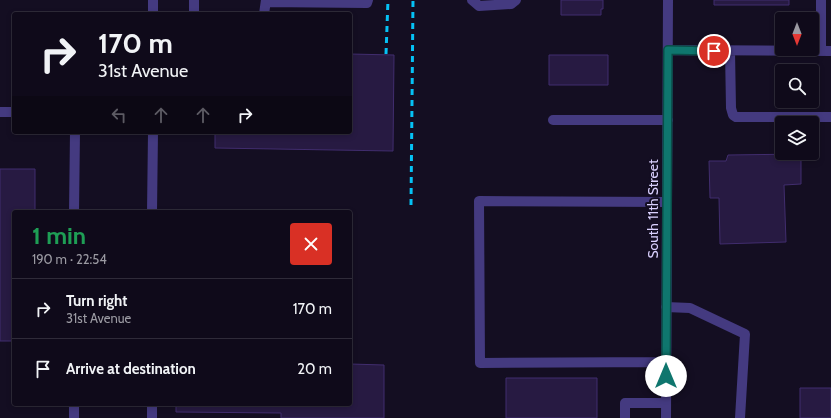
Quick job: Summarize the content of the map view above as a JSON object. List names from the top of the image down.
{
  "streets": {
    "street": ["South 11th Street"]
  },
  "north": "bottom",
  "page": {
    "turn": ["170 m", "31st Avenue"],
    "heading": ["1 min", "190 m · 22:54"],
    "list": [
      {
        "name": "Turn right",
        "note": "31st Avenue",
        "value": "170 m"
      },
      {
        "name": "Arrive at destination",
        "value": "20 m"
      }
    ]
  }
}
